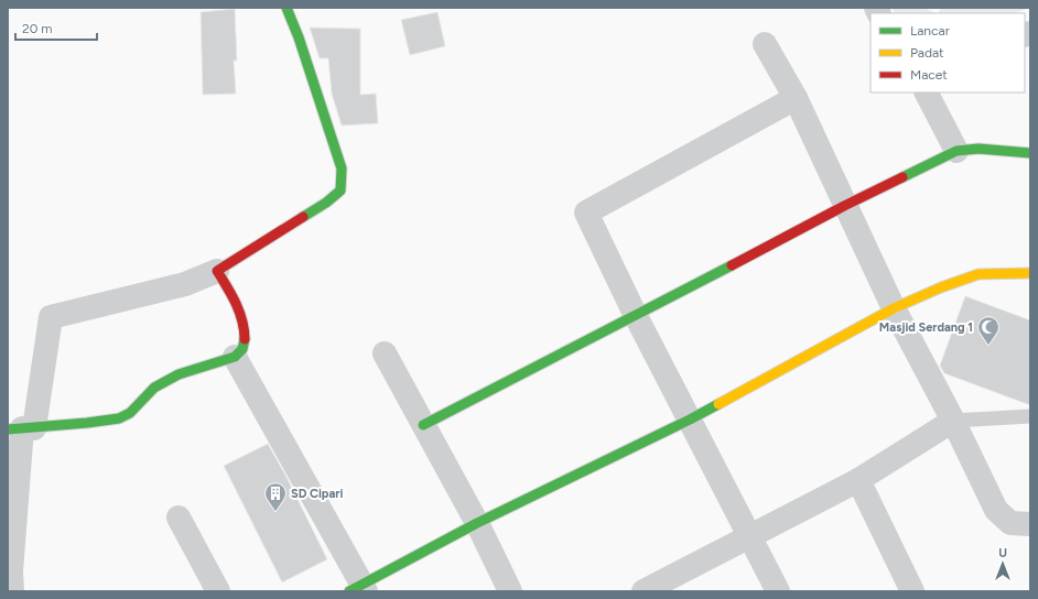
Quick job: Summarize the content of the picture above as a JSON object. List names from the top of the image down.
{
  "places": {
    "mosque": ["Masjid Serdang 1"],
    "building": ["SD Cipari"]
  },
  "legend": ["Lancar", "Padat", "Macet"],
  "scale_bar": "20 m",
  "north": "top"
}
